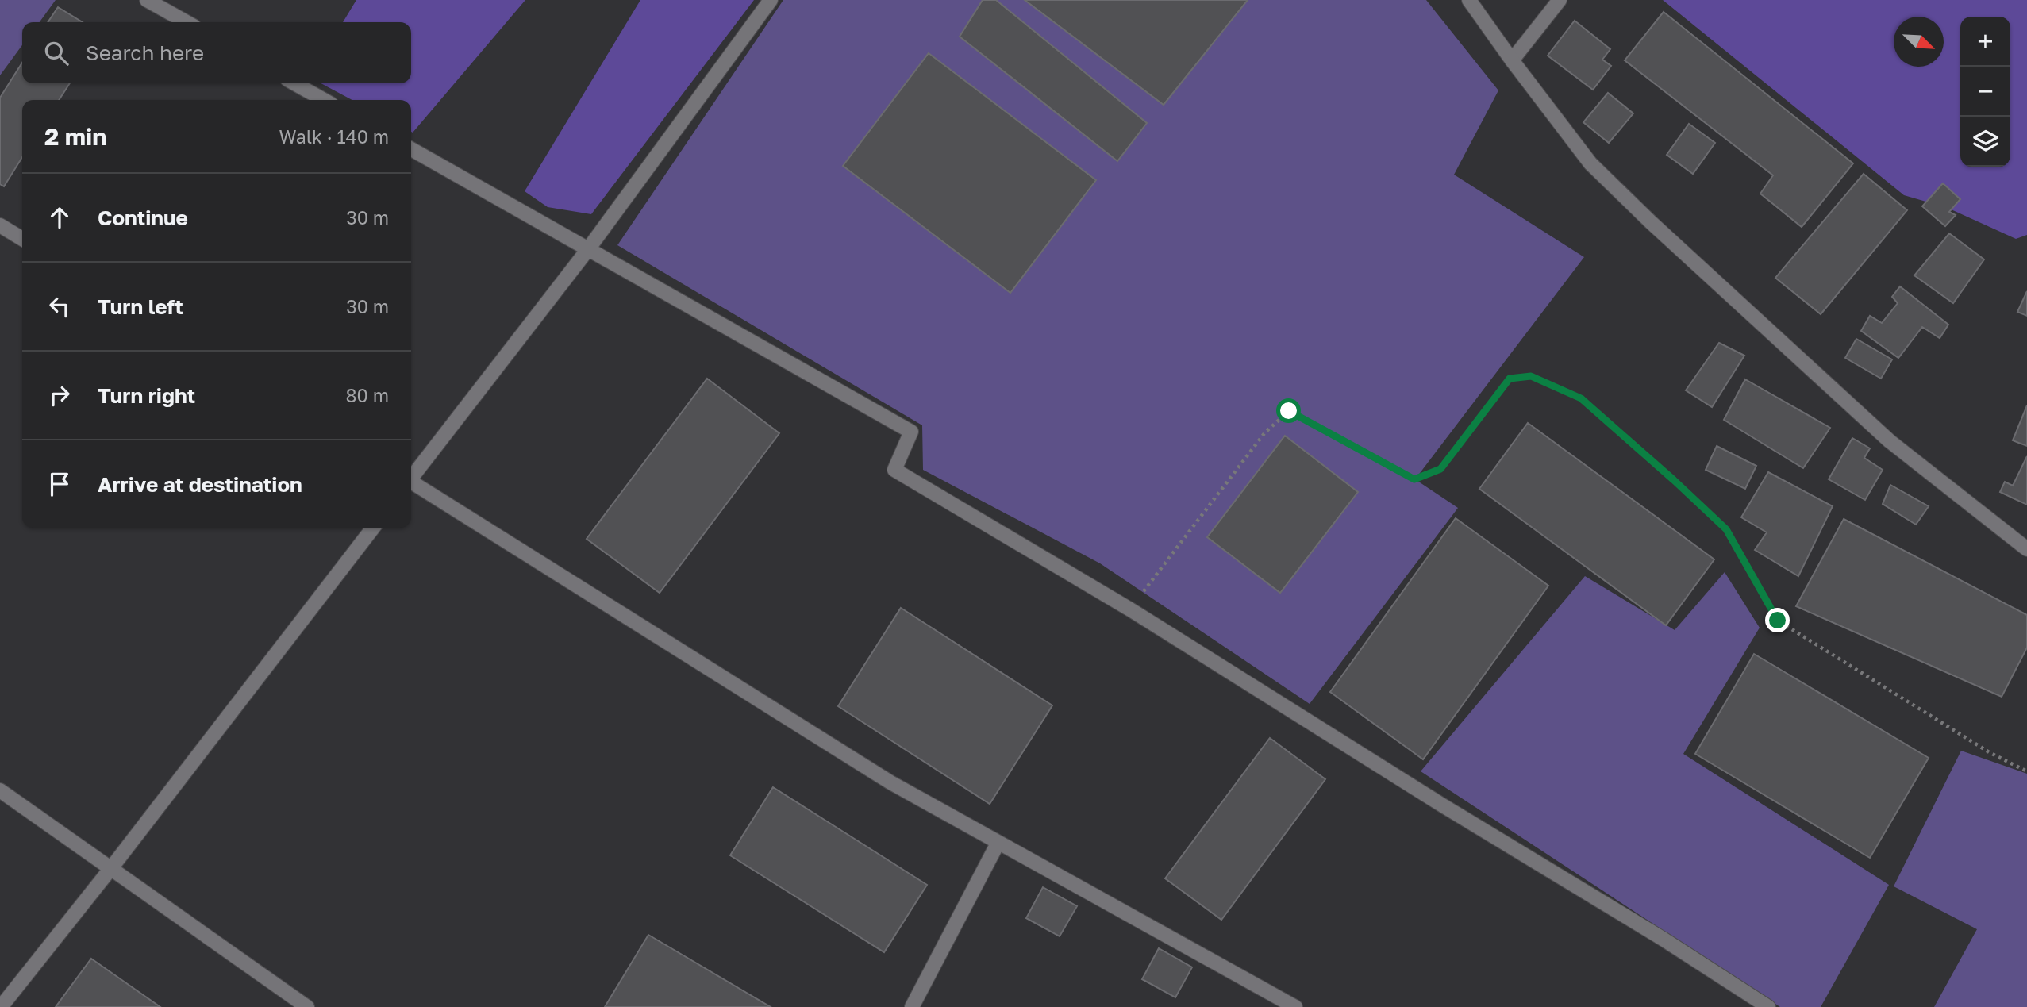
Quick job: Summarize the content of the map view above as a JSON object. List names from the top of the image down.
{
  "north": "bottom right",
  "page": {
    "map_buttons": ["+", "−"],
    "search": "Search here",
    "heading": ["2 min", "Walk · 140 m"],
    "list": [
      ["Continue", "30 m"],
      ["Turn left", "30 m"],
      ["Turn right", "80 m"],
      "Arrive at destination"
    ]
  }
}
